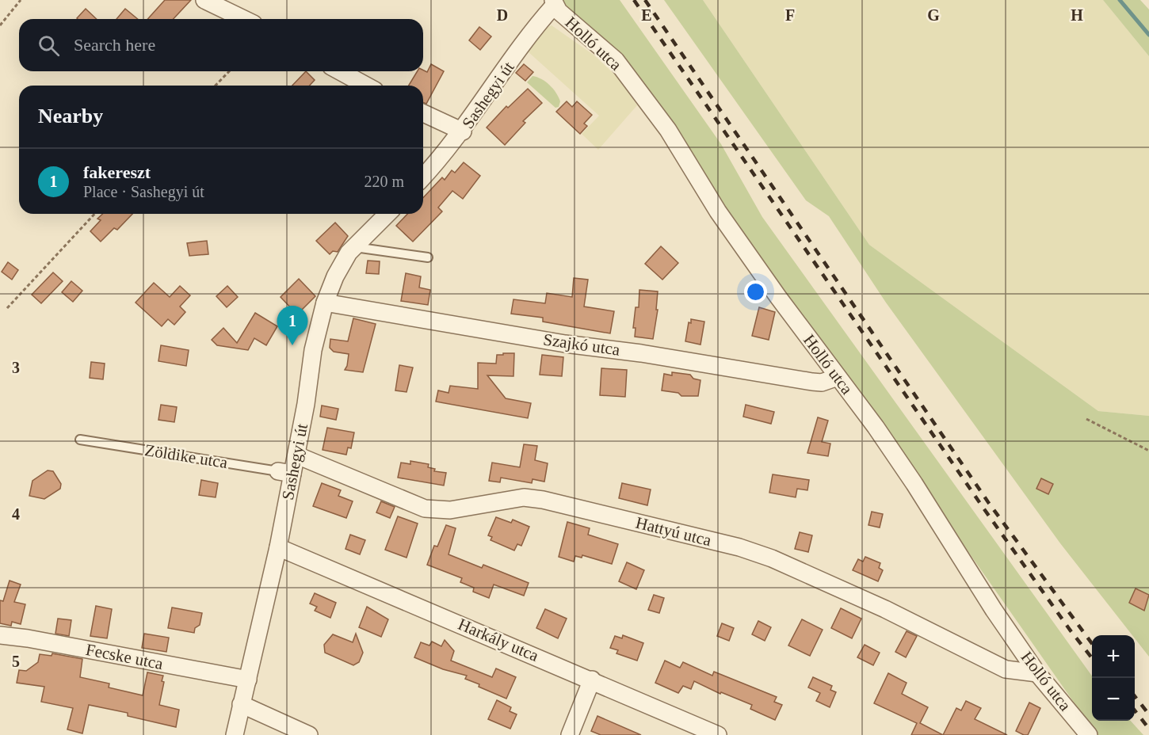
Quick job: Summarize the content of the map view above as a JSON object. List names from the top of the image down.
{
  "streets": {
    "street": [
      "Holló utca",
      "Sashegyi út",
      "Szajkó utca",
      "Hattyú utca",
      "Harkály utca",
      "Fecske utca"
    ],
    "lane": ["Zöldike utca"]
  },
  "crossings": [
    ["Holló utca", "Sashegyi út"],
    ["Holló utca", "Szajkó utca"],
    ["Holló utca", "Hattyú utca"],
    ["Sashegyi út", "Szajkó utca"],
    ["Sashegyi út", "Zöldike utca"],
    ["Sashegyi út", "Hattyú utca"],
    ["Sashegyi út", "Harkály utca"],
    ["Sashegyi út", "Fecske utca"]
  ],
  "page": {
    "search": "Search here",
    "heading": "Nearby",
    "list": [
      {
        "mark": "1",
        "name": "fakereszt",
        "note": "Place · Sashegyi út",
        "value": "220 m"
      }
    ],
    "pins": "1",
    "map_buttons": ["+", "−"]
  },
  "grid": {
    "columns": [
      "D",
      "E",
      "F",
      "G",
      "H"
    ],
    "rows": ["3", "4", "5"]
  }
}
